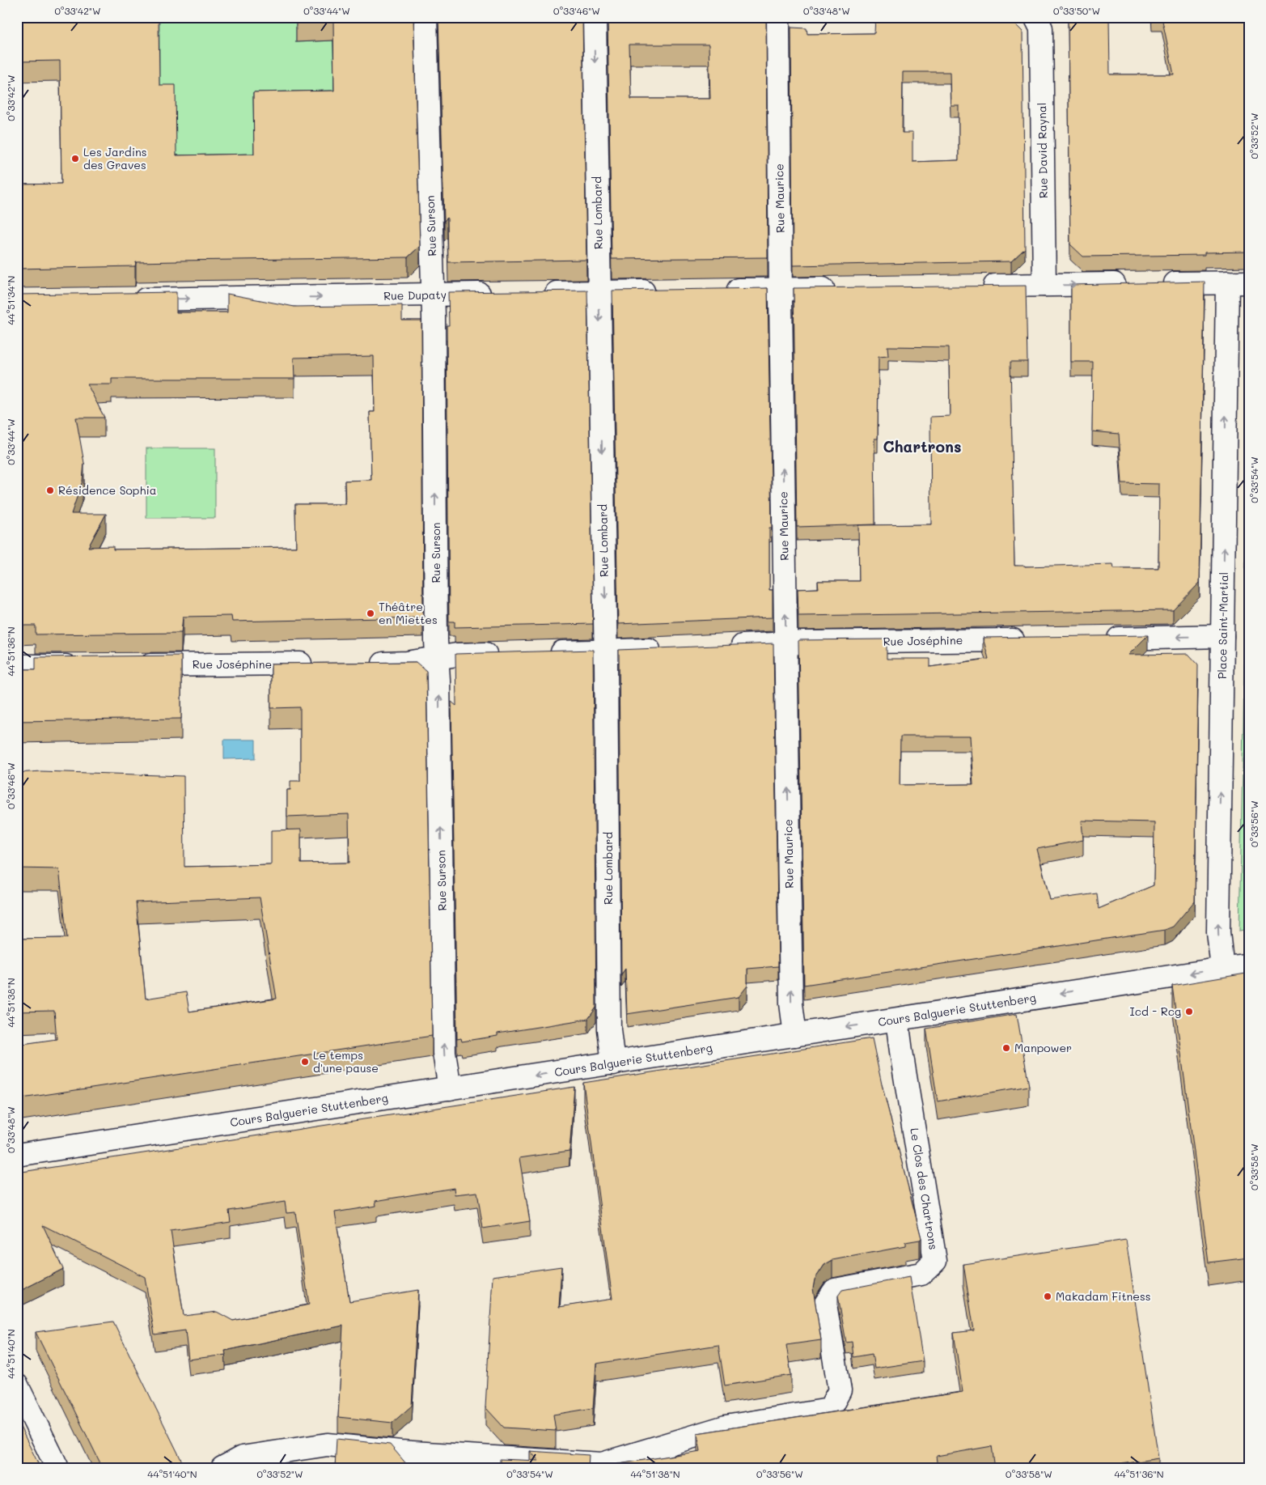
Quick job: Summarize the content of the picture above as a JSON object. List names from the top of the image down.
{
  "streets": {
    "street": [
      "Rue David Raynal",
      "Rue Maurice",
      "Rue Lombard",
      "Rue Surson",
      "Rue Dupaty",
      "Place Saint-Martial",
      "Rue Joséphine",
      "Cours Balguerie Stuttenberg",
      "Le Clos des Chartrons"
    ]
  },
  "crossings": [
    ["Rue Maurice", "Rue Joséphine"],
    ["Rue Maurice", "Cours Balguerie Stuttenberg"],
    ["Rue Lombard", "Cours Balguerie Stuttenberg"],
    ["Rue Surson", "Rue Dupaty"],
    ["Rue Surson", "Cours Balguerie Stuttenberg"],
    ["Place Saint-Martial", "Cours Balguerie Stuttenberg"],
    ["Cours Balguerie Stuttenberg", "Le Clos des Chartrons"]
  ],
  "one_way": [
    "Rue Maurice",
    "Rue Lombard",
    "Rue Surson",
    "Rue Dupaty",
    "Place Saint-Martial",
    "Cours Balguerie Stuttenberg"
  ],
  "districts": ["Chartrons"],
  "places": [
    "Les Jardins des Graves",
    "Résidence Sophia",
    "Théâtre en Miettes",
    "Icd - Rcg",
    "Manpower",
    "Le temps d'une pause",
    "Makadam Fitness"
  ],
  "coordinates": [
    "0°33'42\"W",
    "0°33'44\"W",
    "0°33'46\"W",
    "0°33'48\"W",
    "0°33'50\"W",
    "0°33'52\"W",
    "44°51'34\"N",
    "0°33'54\"W",
    "44°51'36\"N",
    "0°33'56\"W",
    "44°51'38\"N",
    "0°33'58\"W",
    "44°51'40\"N"
  ]
}
